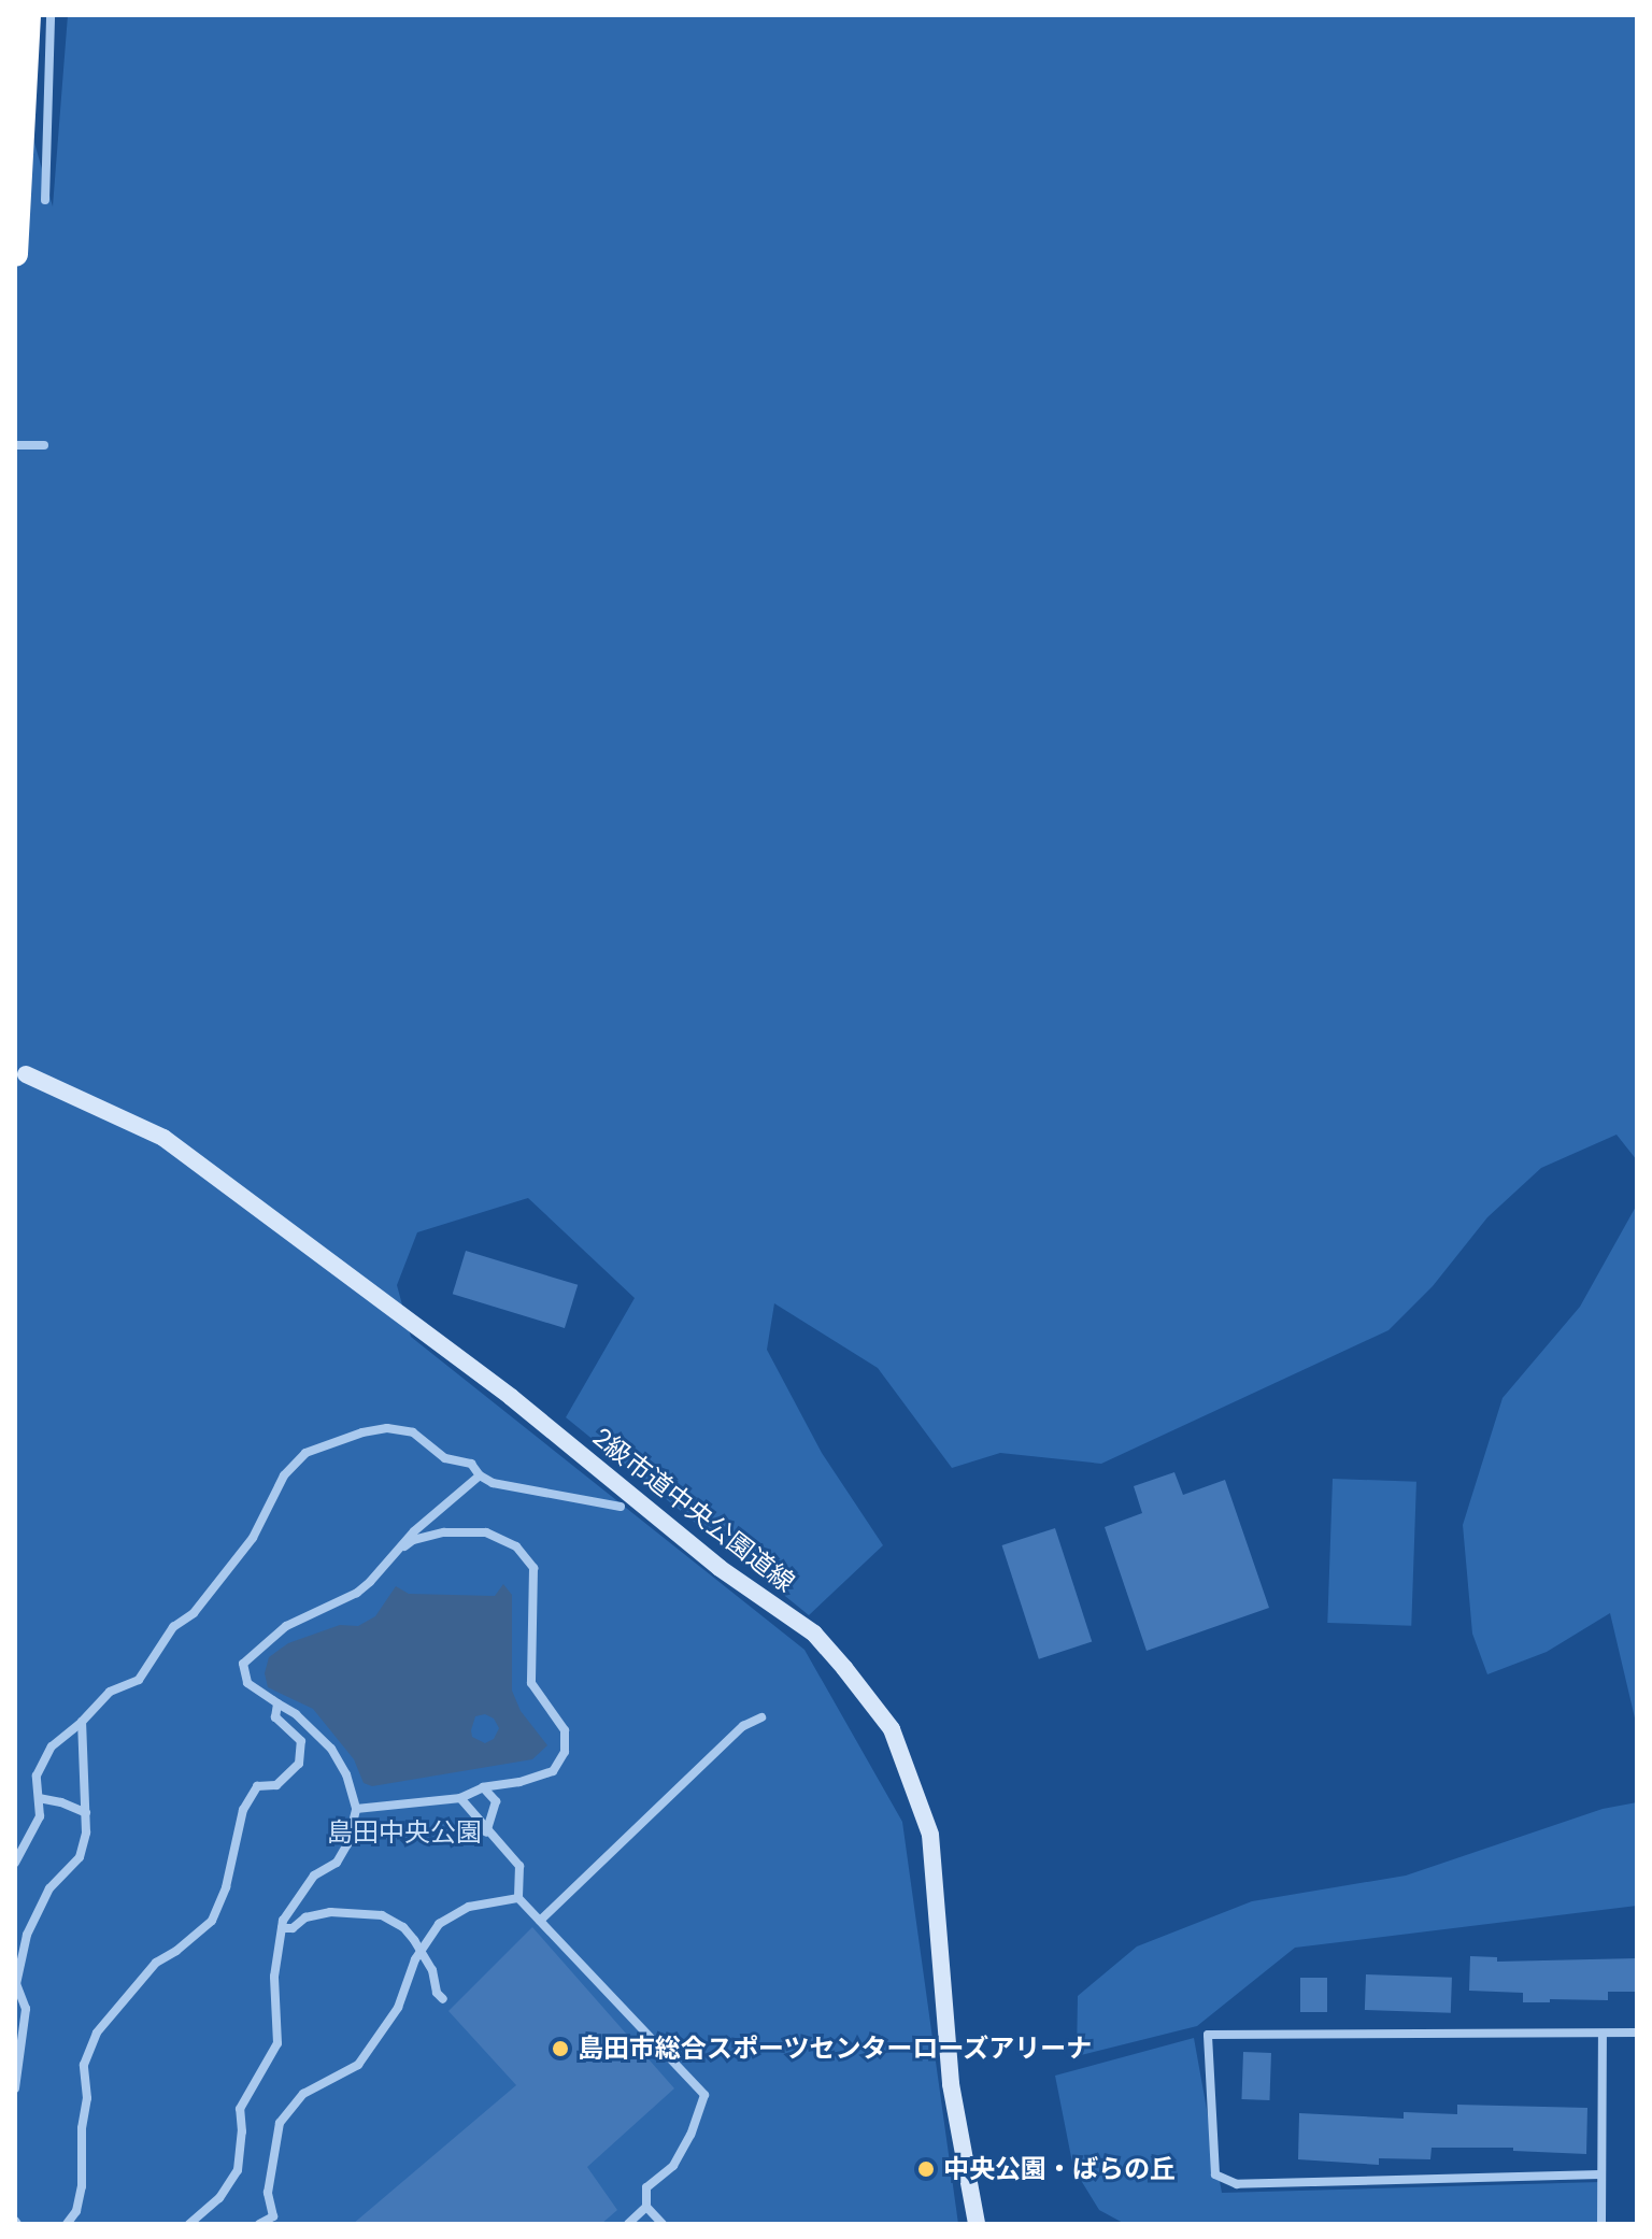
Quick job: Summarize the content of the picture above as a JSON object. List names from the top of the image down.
{
  "streets": {
    "street": ["2級市道中央公園道線"]
  },
  "parks": ["島田中央公園"],
  "places": ["島田市総合スポーツセンターローズアリーナ", "中央公園・ばらの丘"]
}
